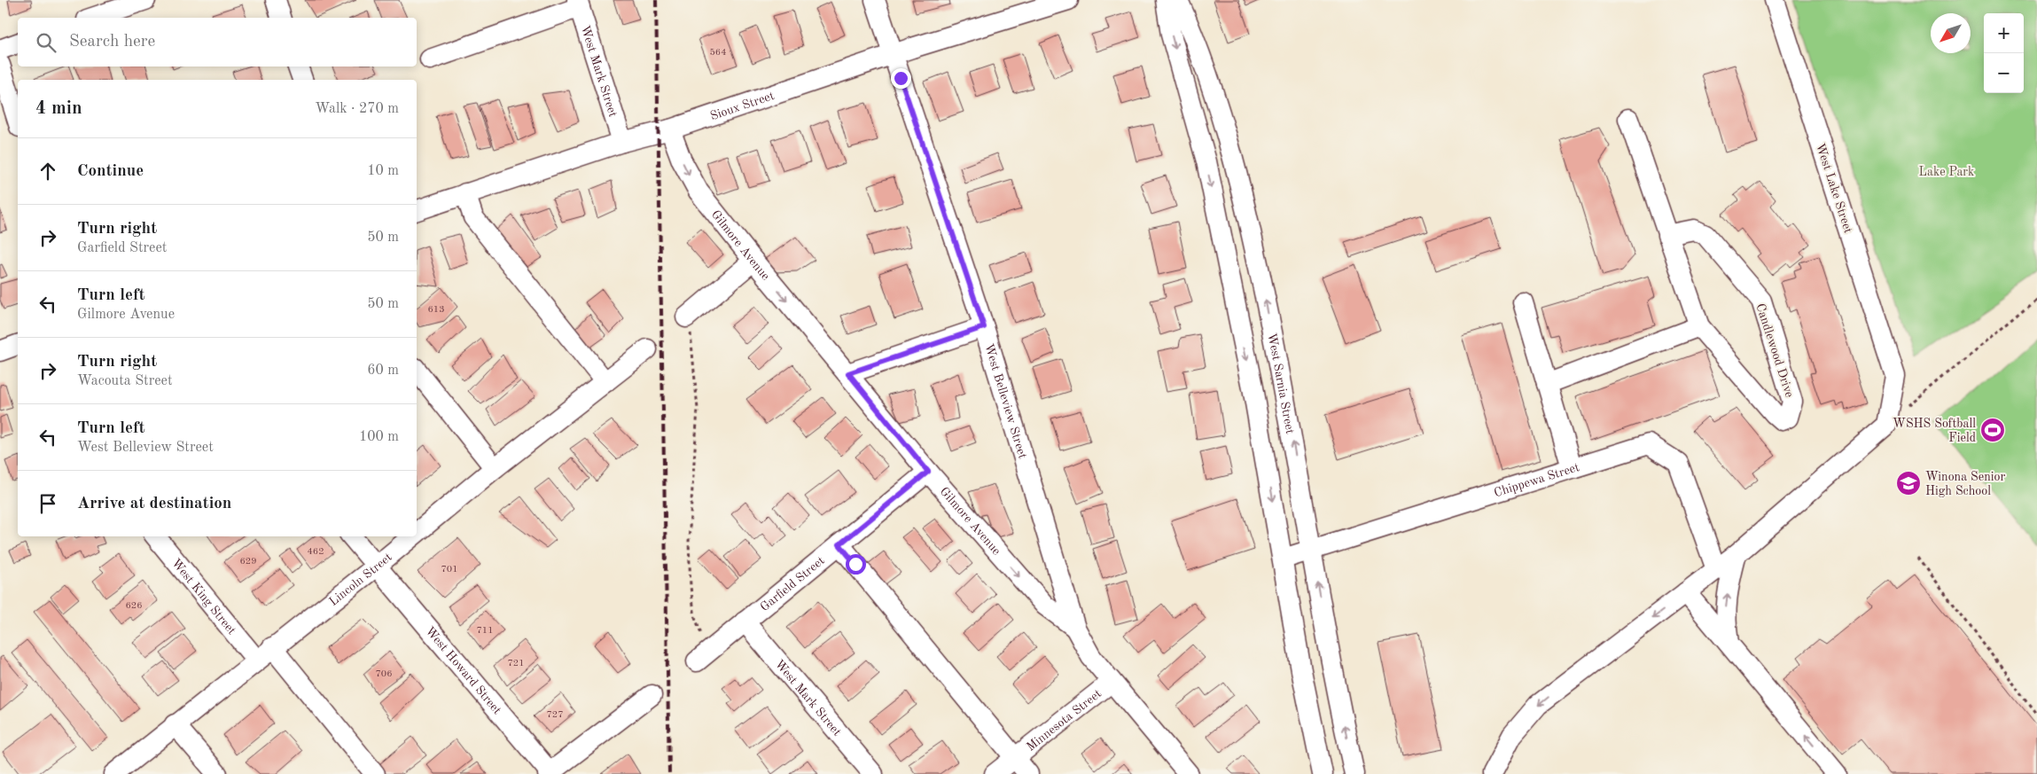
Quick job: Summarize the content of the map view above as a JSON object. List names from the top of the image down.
{
  "streets": {
    "street": [
      "West Mark Street",
      "Sioux Street",
      "West Lake Street",
      "Gilmore Avenue",
      "Candlewood Drive",
      "West Sarnia Street",
      "West Belleview Street",
      "Chippewa Street",
      "Lincoln Street",
      "Garfield Street",
      "West King Street",
      "West Howard Street",
      "Minnesota Street"
    ]
  },
  "crossings": [
    ["West Mark Street", "Sioux Street"],
    ["West Mark Street", "Garfield Street"],
    ["Sioux Street", "Gilmore Avenue"],
    ["Sioux Street", "West Belleview Street"],
    ["Gilmore Avenue", "West Belleview Street"],
    ["Gilmore Avenue", "Garfield Street"],
    ["Gilmore Avenue", "Minnesota Street"],
    ["West Sarnia Street", "Chippewa Street"],
    ["Lincoln Street", "West King Street"],
    ["Lincoln Street", "West Howard Street"]
  ],
  "parks": ["Lake Park"],
  "places": {
    "sports": ["WSHS Softball Field"],
    "school or university": ["Winona Senior High School"]
  },
  "house_numbers": [
    "564",
    "613",
    "462",
    "629",
    "701",
    "626",
    "711",
    "721",
    "706",
    "727"
  ],
  "north": "bottom left",
  "page": {
    "map_buttons": ["+", "−"],
    "search": "Search here",
    "heading": ["4 min", "Walk · 270 m"],
    "list": [
      ["Continue", "10 m"],
      ["Turn right", "Garfield Street", "50 m"],
      ["Turn left", "Gilmore Avenue", "50 m"],
      ["Turn right", "Wacouta Street", "60 m"],
      ["Turn left", "West Belleview Street", "100 m"],
      "Arrive at destination"
    ]
  }
}
